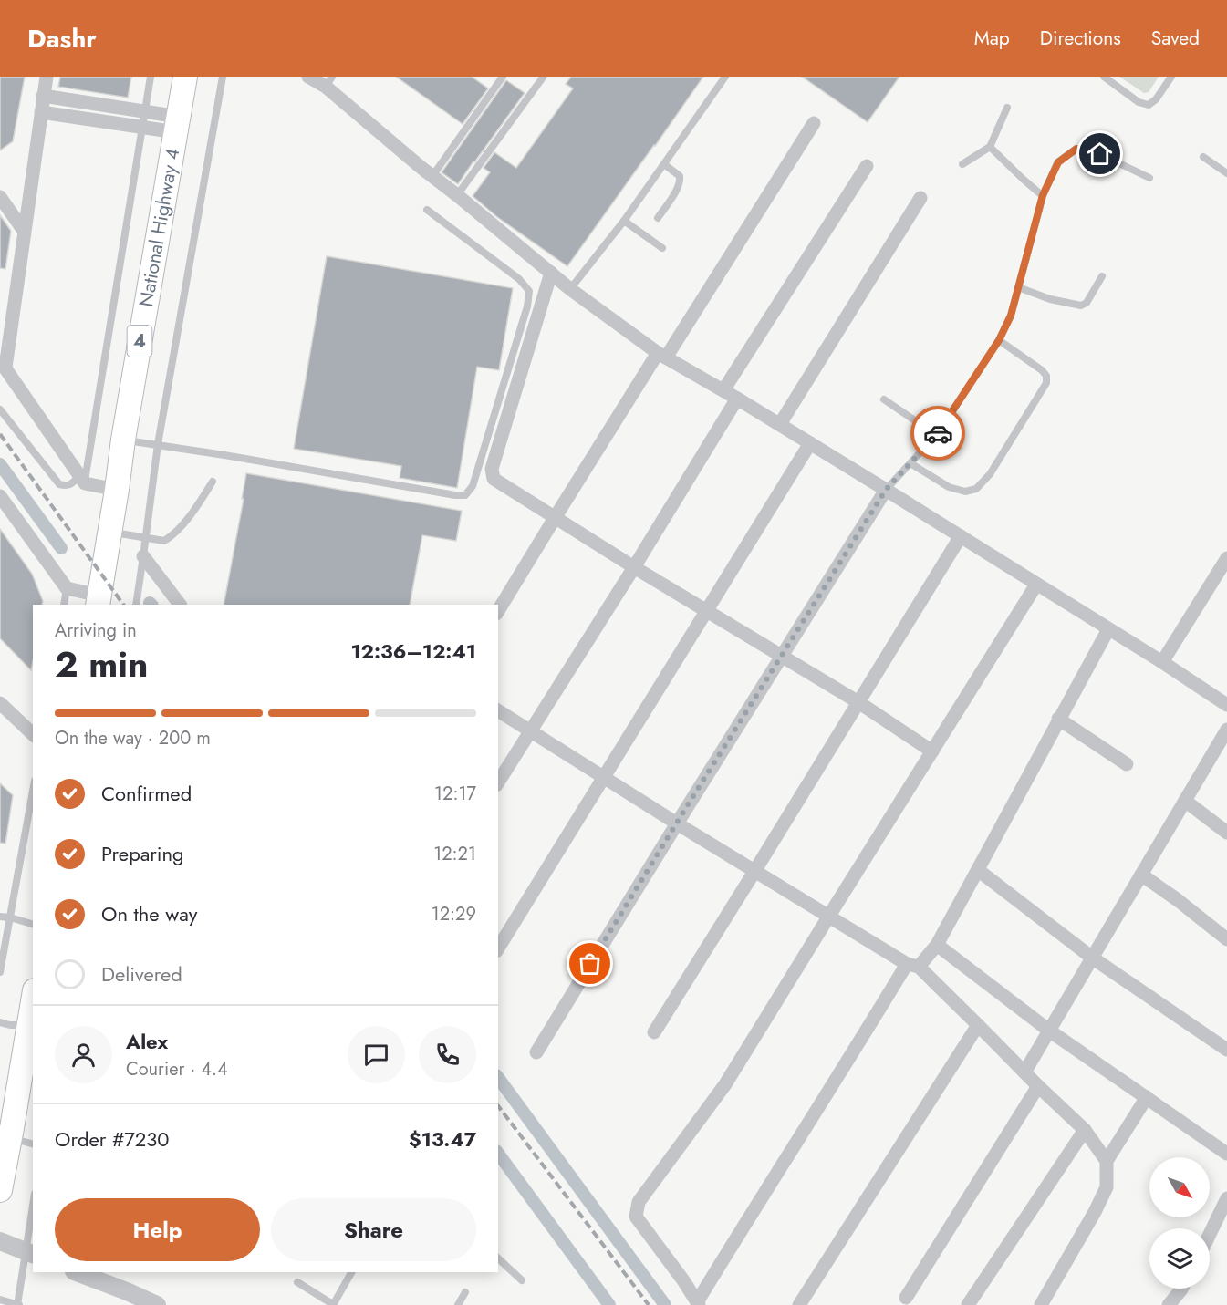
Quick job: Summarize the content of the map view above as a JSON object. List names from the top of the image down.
{
  "streets": {
    "highway": ["National Highway 4", "4"]
  },
  "north": "bottom right",
  "page": {
    "header": "Dashr",
    "nav": ["Map", "Directions", "Saved"],
    "heading": ["2 min", "Arriving in", "12:36–12:41"],
    "panel": [
      "Alex",
      "Courier · 4.4",
      "Order #7230",
      "$13.47"
    ],
    "bar": "On the way · 200 m",
    "list": [
      ["Confirmed", "12:17"],
      ["Preparing", "12:21"],
      ["On the way", "12:29"],
      "Delivered"
    ],
    "buttons": ["Help", "Share"]
  }
}
